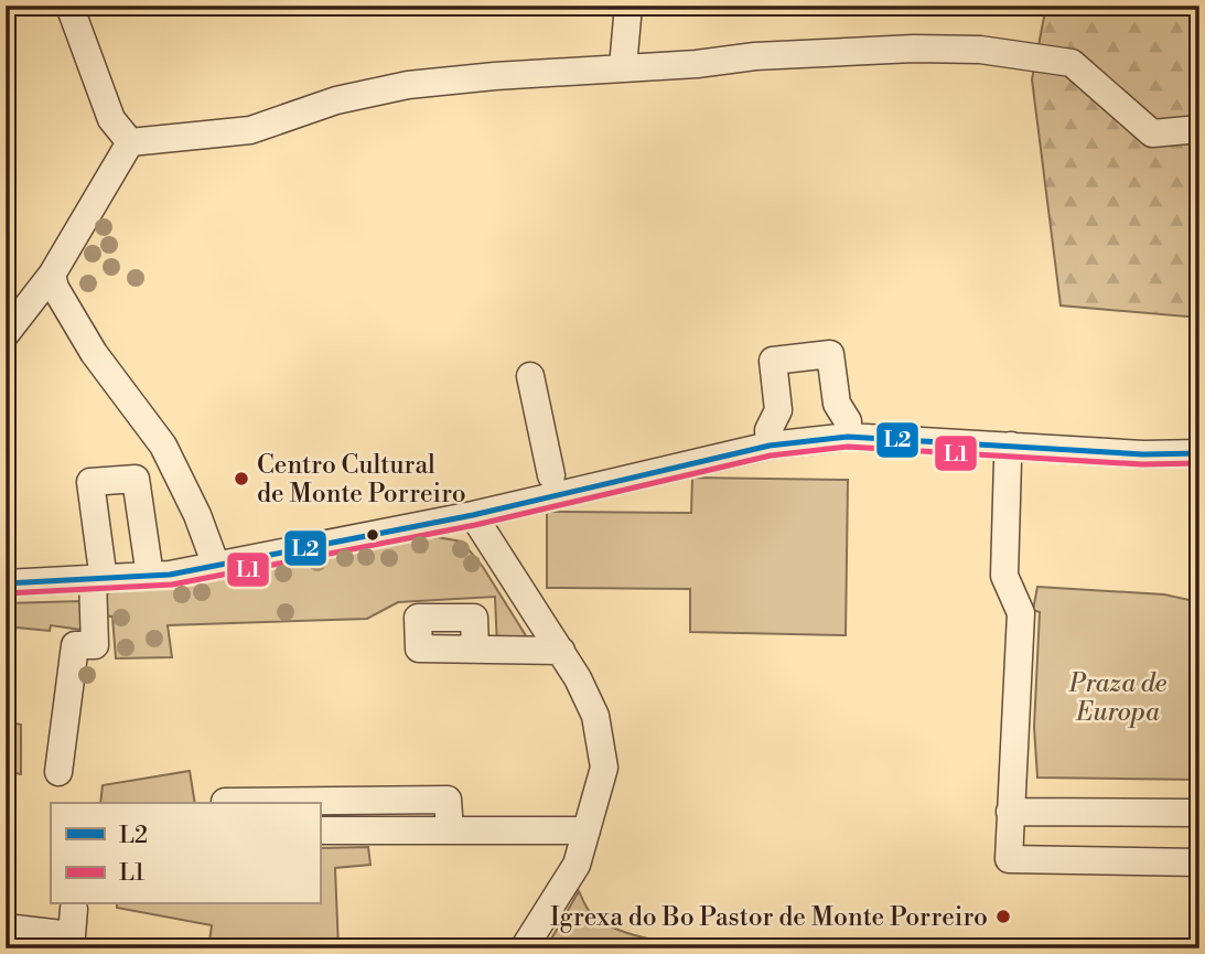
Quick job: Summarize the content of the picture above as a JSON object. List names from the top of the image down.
{
  "parks": ["Praza de Europa"],
  "places": ["Centro Cultural de Monte Porreiro", "Igrexa do Bo Pastor de Monte Porreiro"],
  "lines": ["transit line L2", "transit line L1"],
  "legend": ["L2", "L1"]
}
